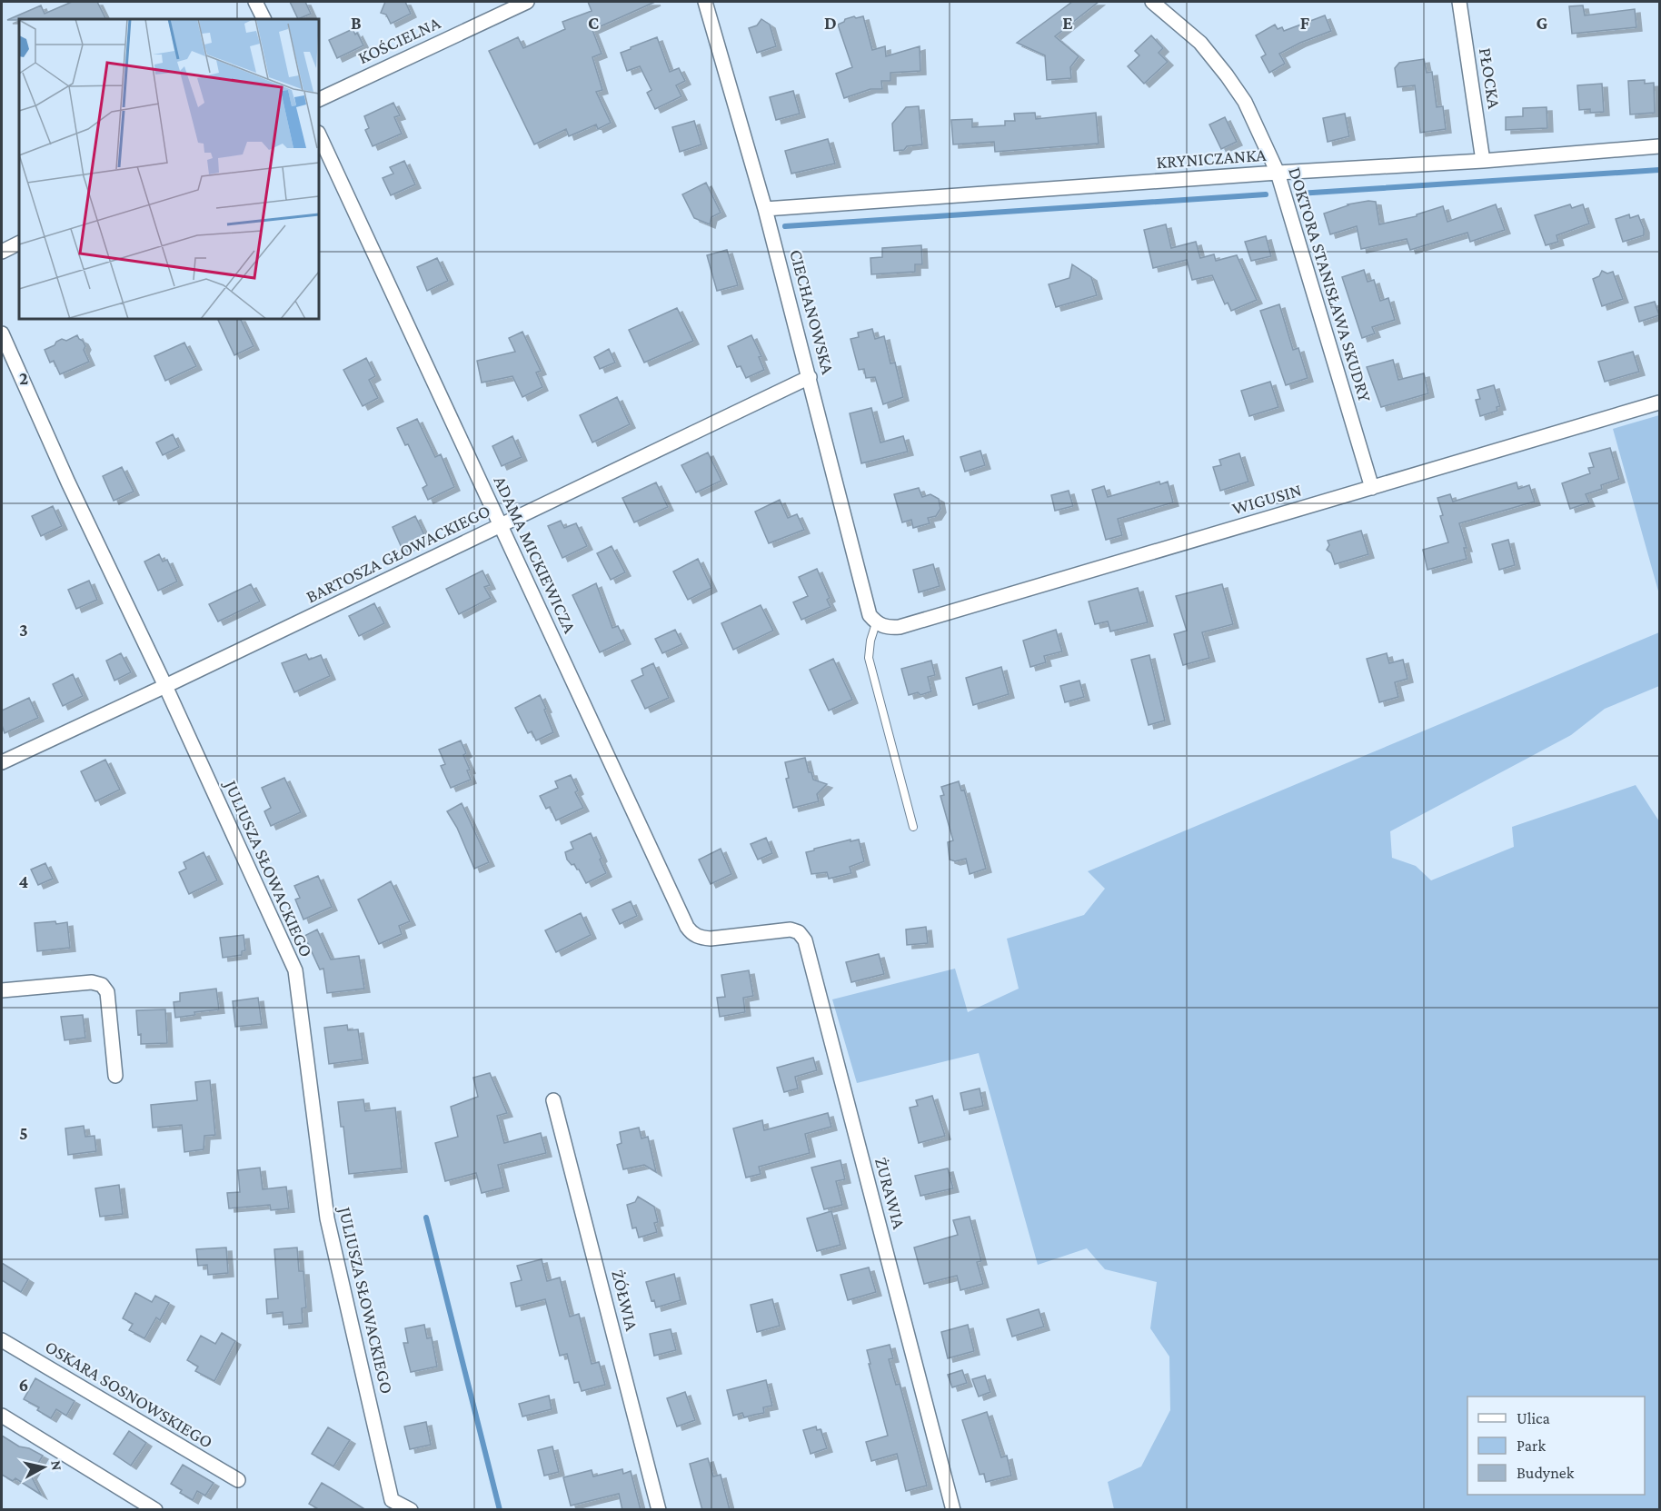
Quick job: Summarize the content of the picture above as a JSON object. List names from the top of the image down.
{
  "streets": {
    "street": [
      "KOŚCIELNA",
      "PŁOCKA",
      "KRYNICZANKA",
      "DOKTORA STANISŁAWA SKUDRY",
      "CIECHANOWSKA",
      "WIGUSIN",
      "BARTOSZA GŁOWACKIEGO",
      "ADAMA MICKIEWICZA",
      "JULIUSZA SŁOWACKIEGO",
      "ŻURAWIA",
      "ŻÓŁWIA",
      "OSKARA SOSNOWSKIEGO"
    ]
  },
  "crossings": [
    ["PŁOCKA", "KRYNICZANKA"],
    ["KRYNICZANKA", "DOKTORA STANISŁAWA SKUDRY"],
    ["KRYNICZANKA", "CIECHANOWSKA"],
    ["DOKTORA STANISŁAWA SKUDRY", "WIGUSIN"],
    ["CIECHANOWSKA", "WIGUSIN"],
    ["CIECHANOWSKA", "BARTOSZA GŁOWACKIEGO"],
    ["BARTOSZA GŁOWACKIEGO", "ADAMA MICKIEWICZA"],
    ["BARTOSZA GŁOWACKIEGO", "JULIUSZA SŁOWACKIEGO"],
    ["ADAMA MICKIEWICZA", "ŻURAWIA"]
  ],
  "legend": ["Ulica", "Park", "Budynek"],
  "north": "right",
  "grid": {
    "columns": [
      "B",
      "C",
      "D",
      "E",
      "F",
      "G"
    ],
    "rows": [
      "2",
      "3",
      "4",
      "5",
      "6"
    ]
  }
}
